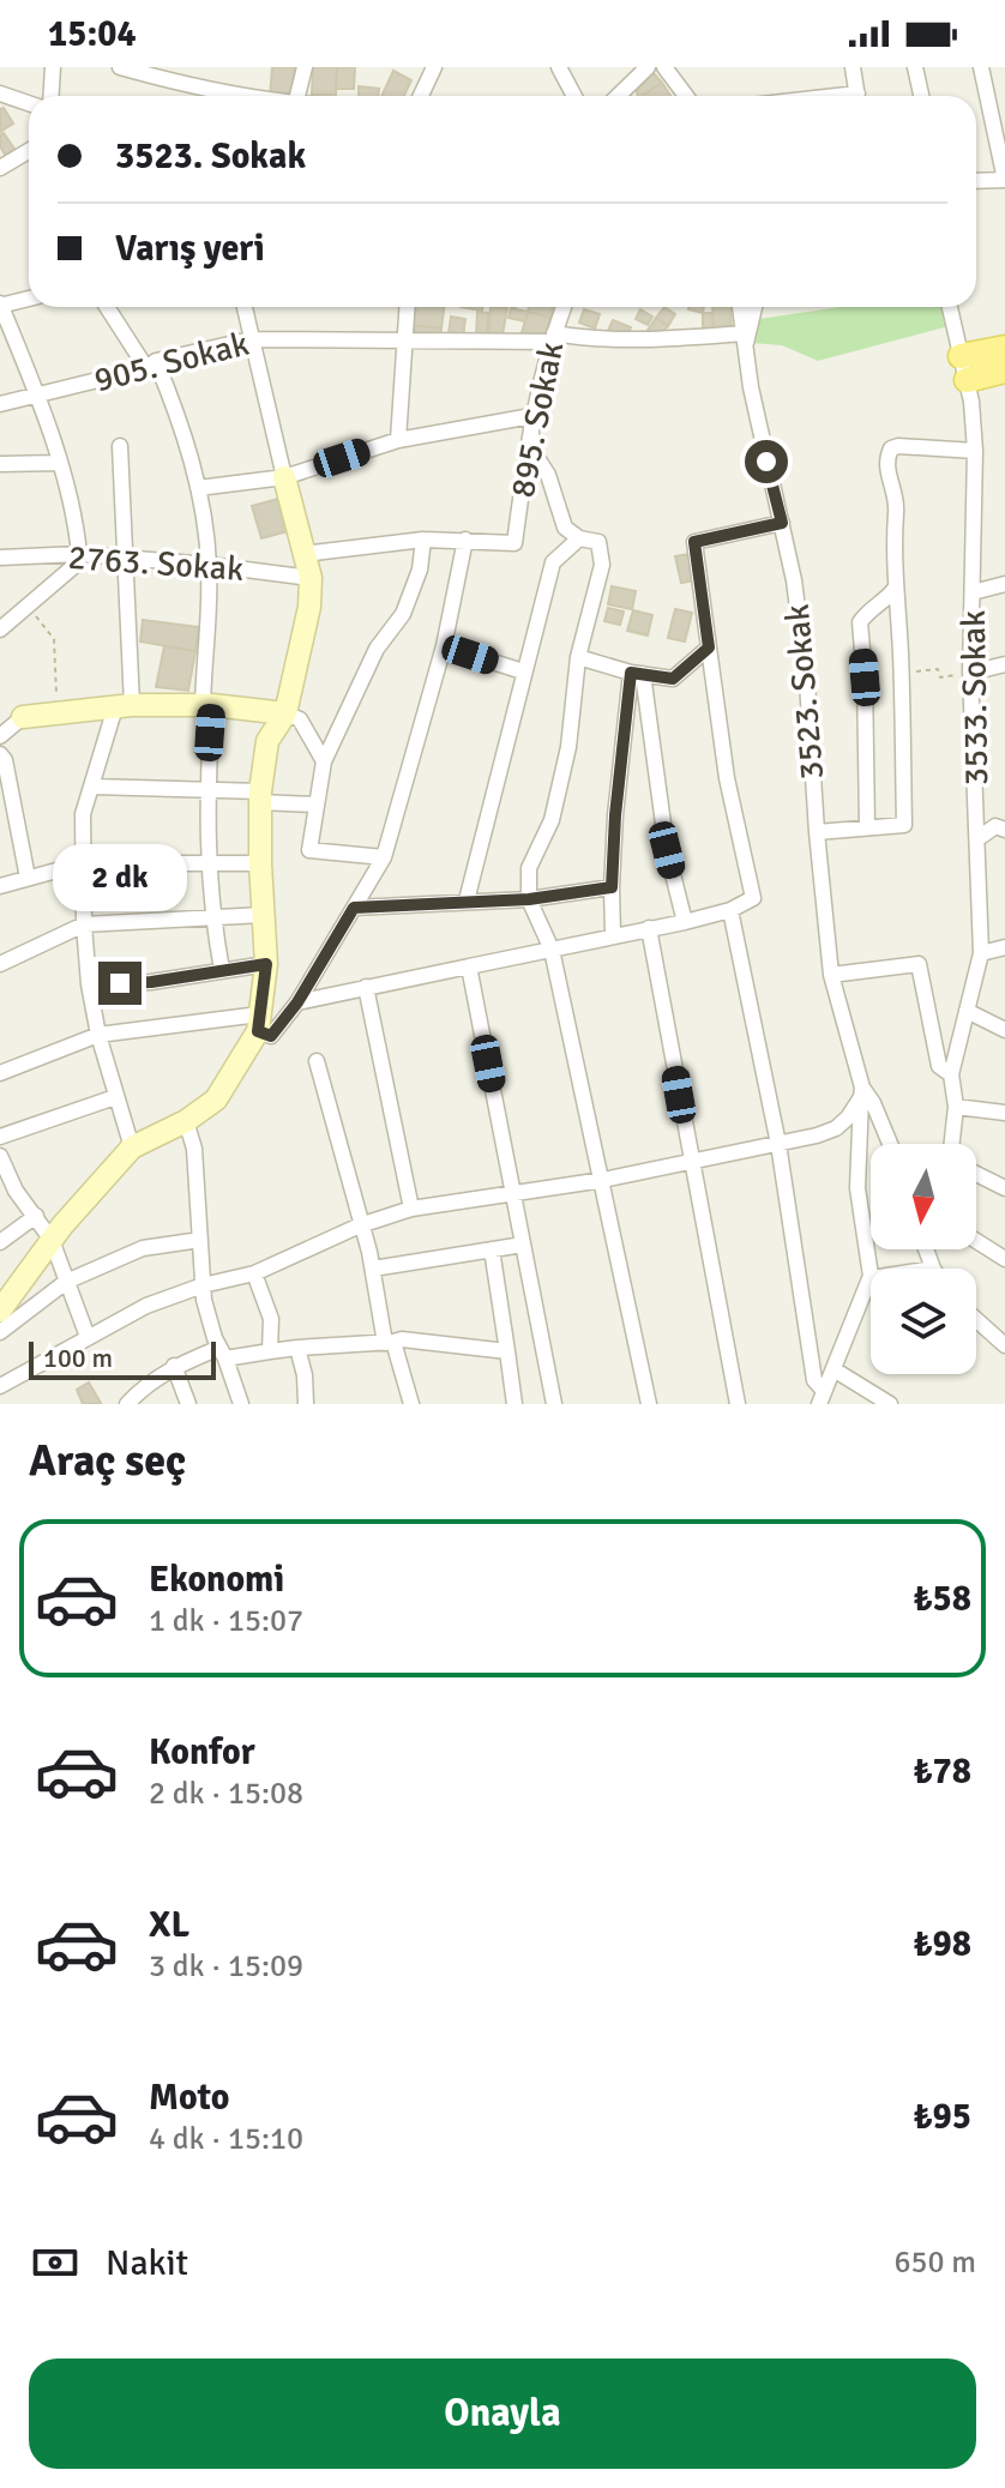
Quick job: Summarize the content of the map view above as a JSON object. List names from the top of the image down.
{
  "streets": {
    "street": [
      "905. Sokak",
      "895. Sokak",
      "2763. Sokak",
      "3523. Sokak",
      "3533. Sokak"
    ]
  },
  "crossings": [
    ["905. Sokak", "895. Sokak"],
    ["905. Sokak", "3523. Sokak"]
  ],
  "scale_bar": "100 m",
  "north": "bottom",
  "page": {
    "status": "15:04",
    "banner": ["3523. Sokak", "Varış yeri"],
    "bubble": "2 dk",
    "scale": "100 m",
    "heading": "Araç seç",
    "list": [
      {
        "name": "Ekonomi",
        "note": "1 dk · 15:07",
        "value": "₺58"
      },
      {
        "name": "Konfor",
        "note": "2 dk · 15:08",
        "value": "₺78"
      },
      {
        "name": "XL",
        "note": "3 dk · 15:09",
        "value": "₺98"
      },
      {
        "name": "Moto",
        "note": "4 dk · 15:10",
        "value": "₺95"
      }
    ],
    "pay": ["Nakit", "650 m"],
    "buttons": "Onayla"
  }
}
